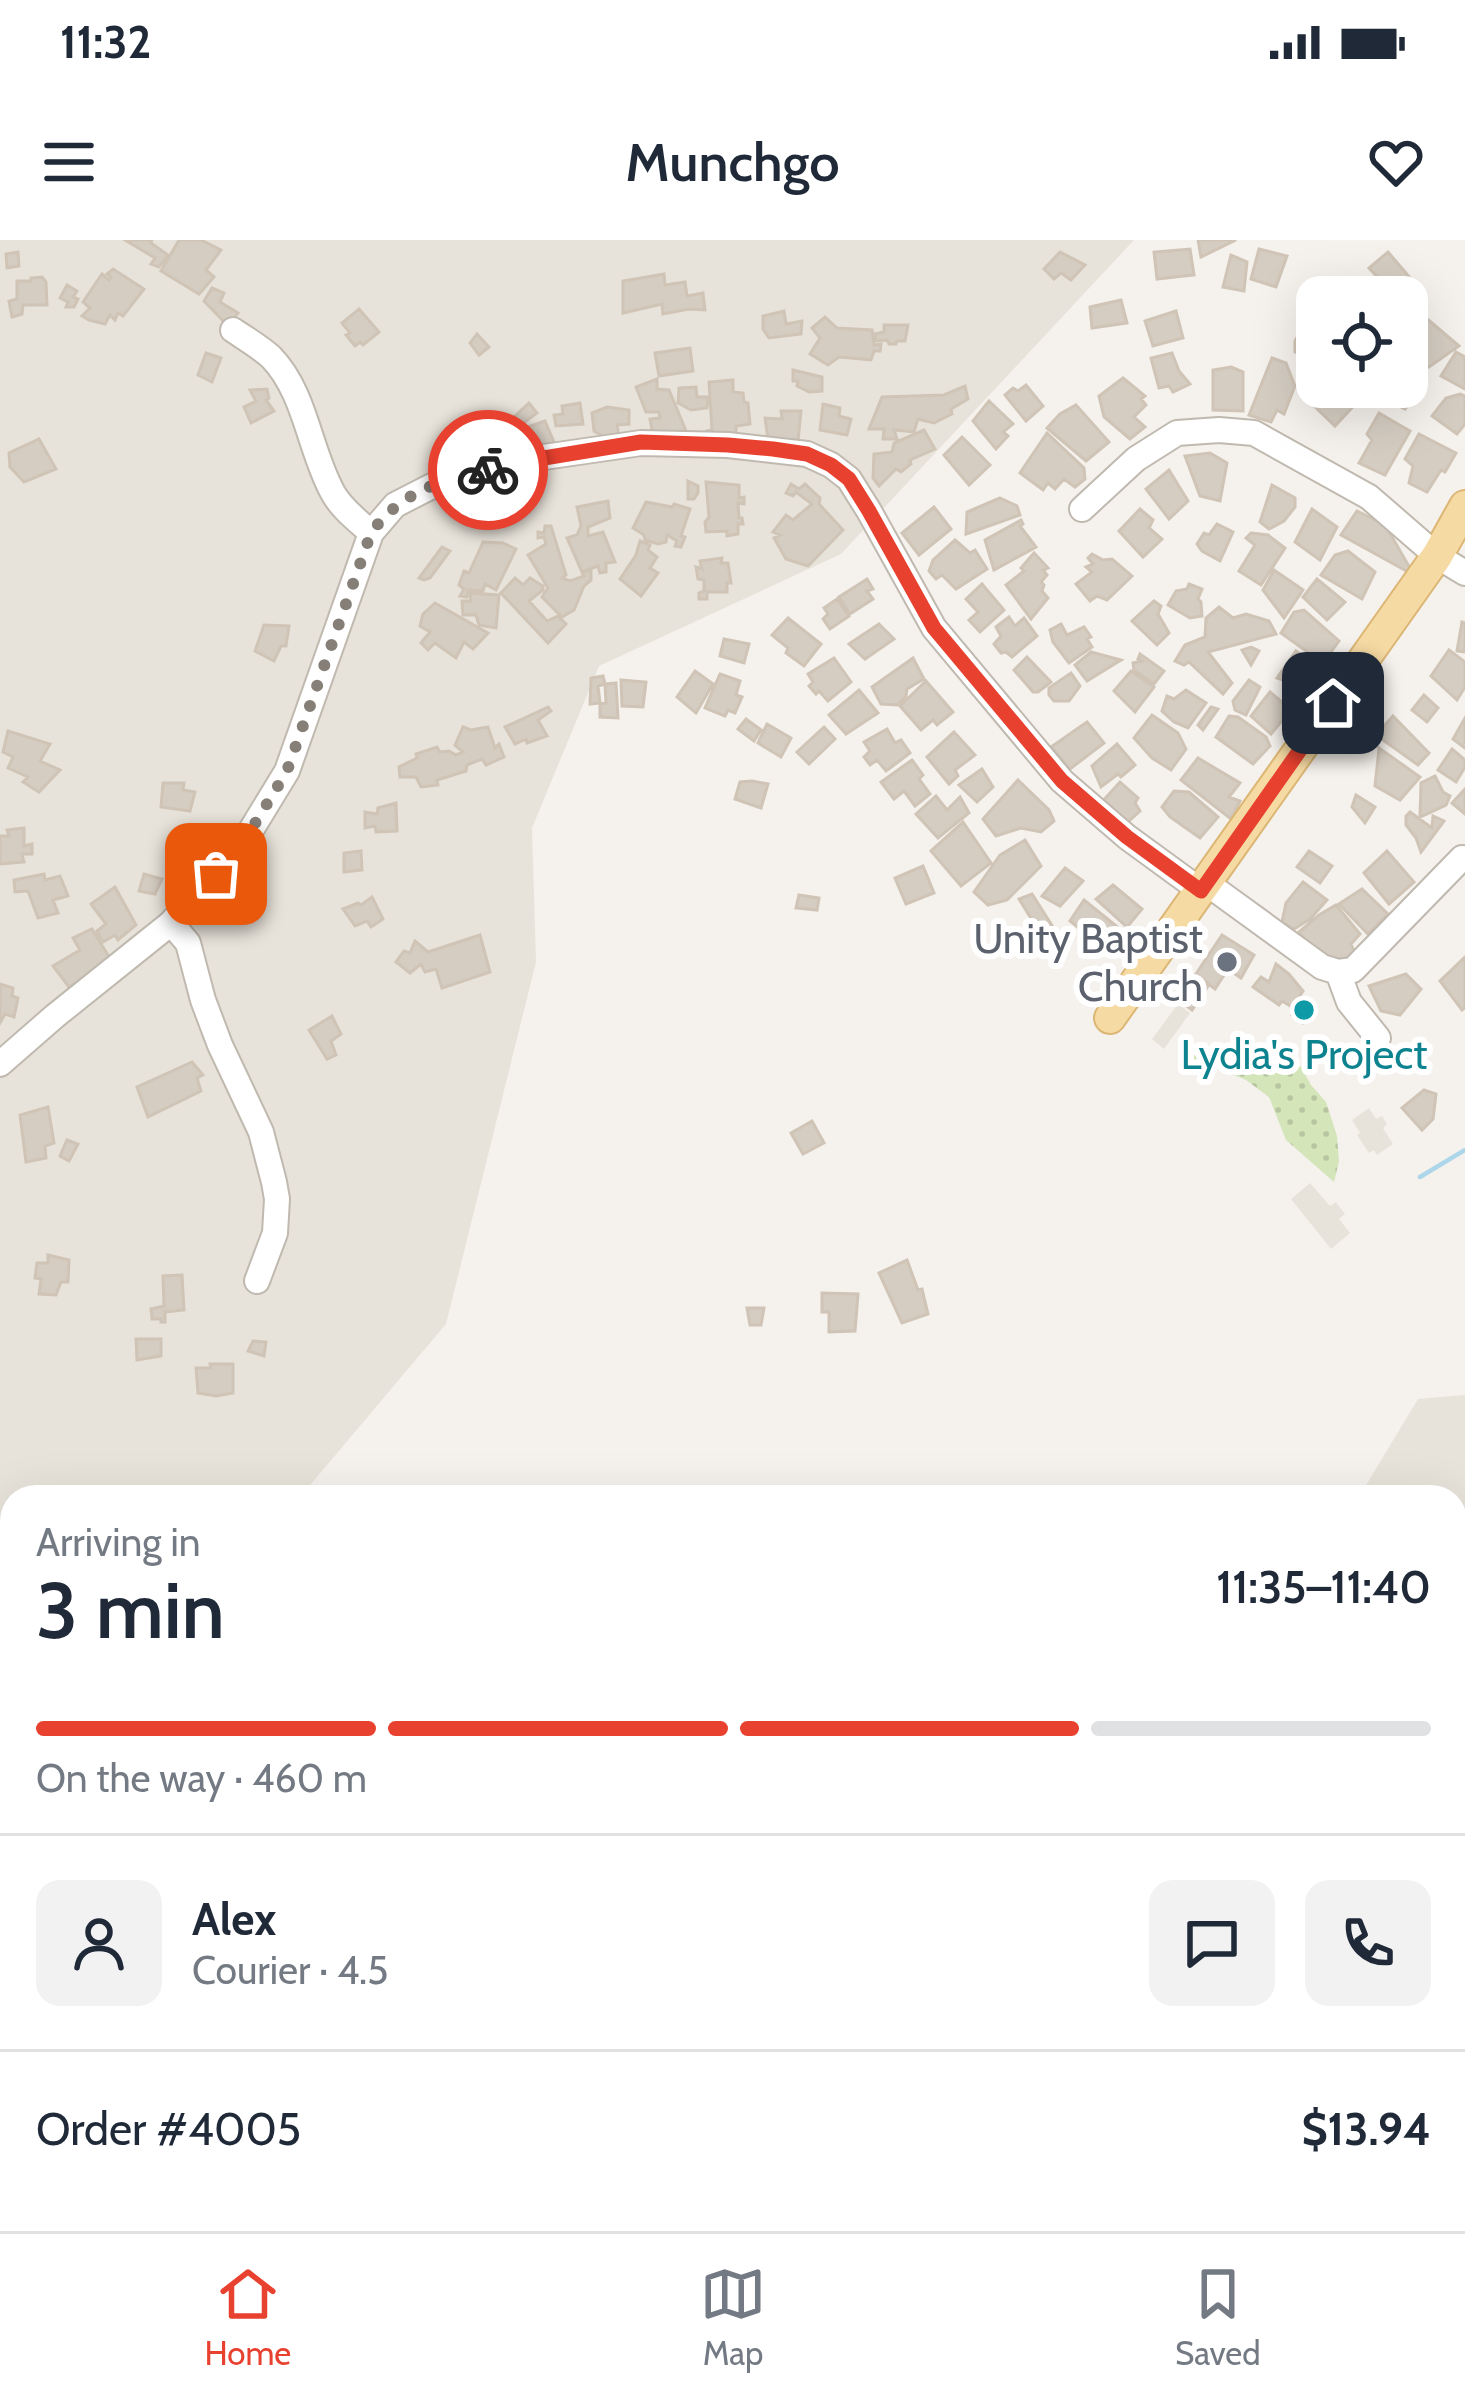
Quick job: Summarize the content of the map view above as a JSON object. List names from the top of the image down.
{
  "places": ["Unity Baptist Church", "Lydia's Project"],
  "page": {
    "status": "11:32",
    "header": "Munchgo",
    "heading": ["3 min", "Arriving in", "11:35–11:40"],
    "panel": [
      "Alex",
      "Courier · 4.5",
      "Order #4005",
      "$13.94"
    ],
    "bar": "On the way · 460 m",
    "tabs": ["Home", "Map", "Saved"]
  }
}
